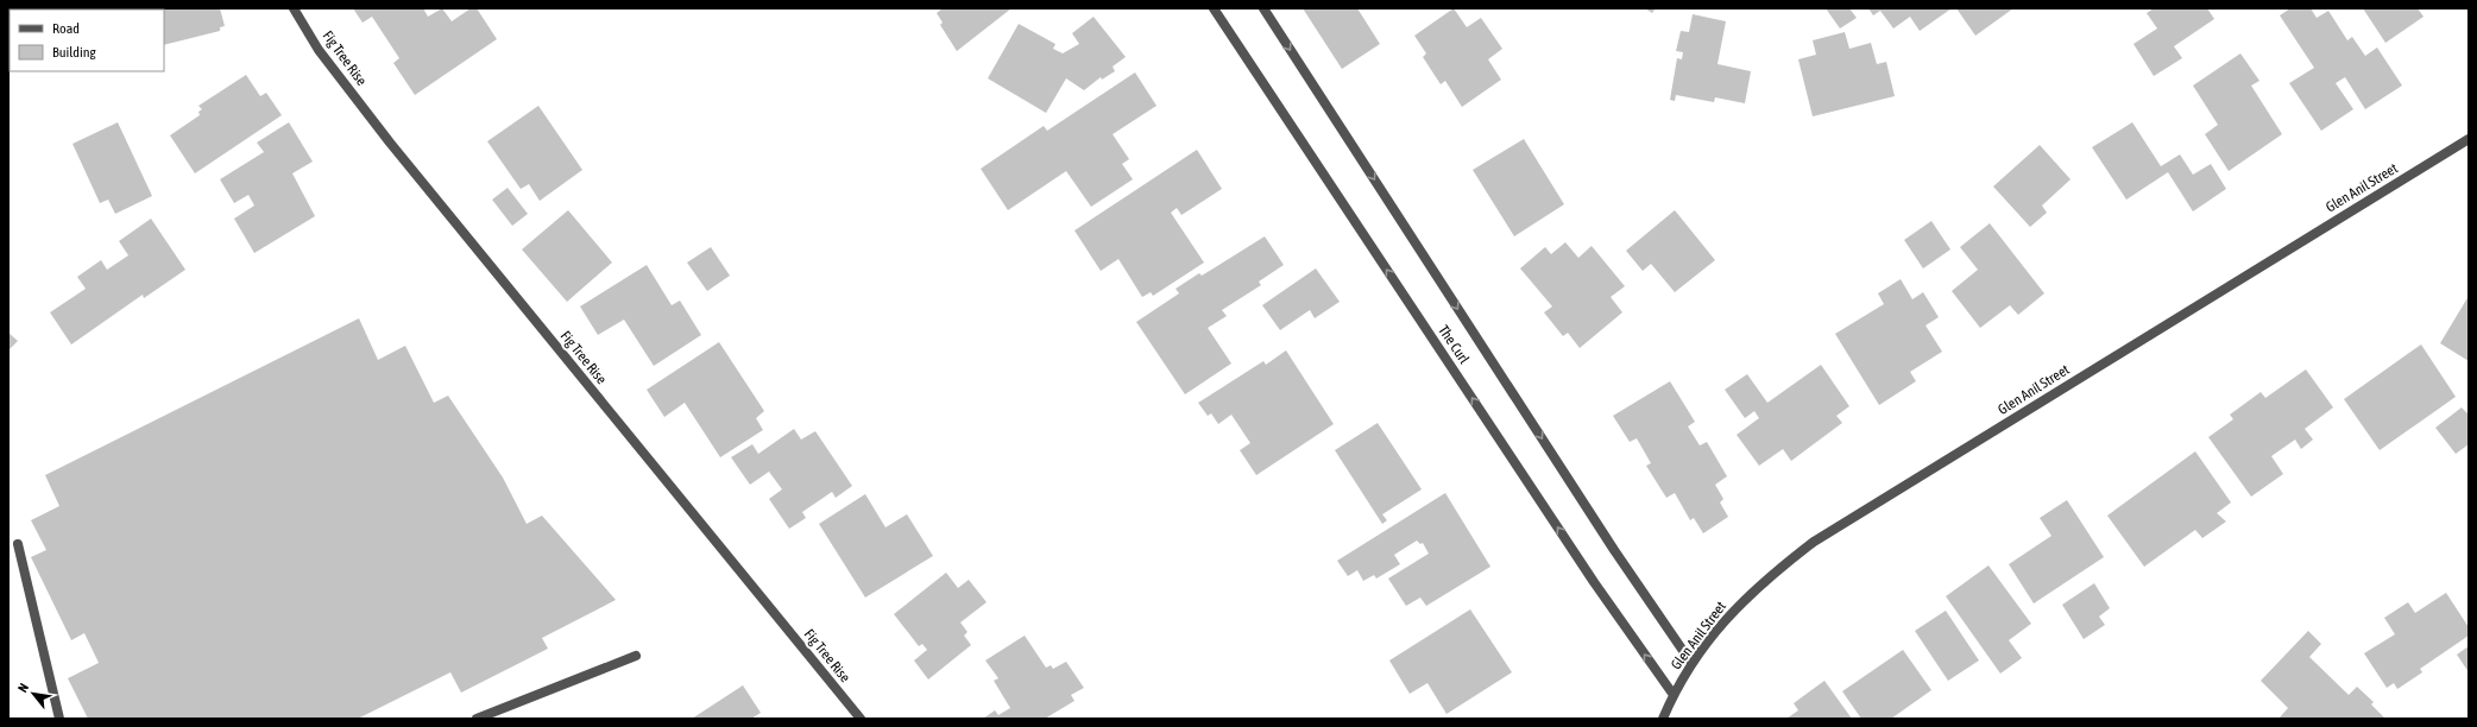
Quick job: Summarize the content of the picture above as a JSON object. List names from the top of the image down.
{
  "streets": {
    "street": ["Fig Tree Rise", "Glen Anil Street", "The Curl"]
  },
  "crossings": [
    ["Glen Anil Street", "The Curl"]
  ],
  "legend": ["Road", "Building"],
  "north": "top left"
}
